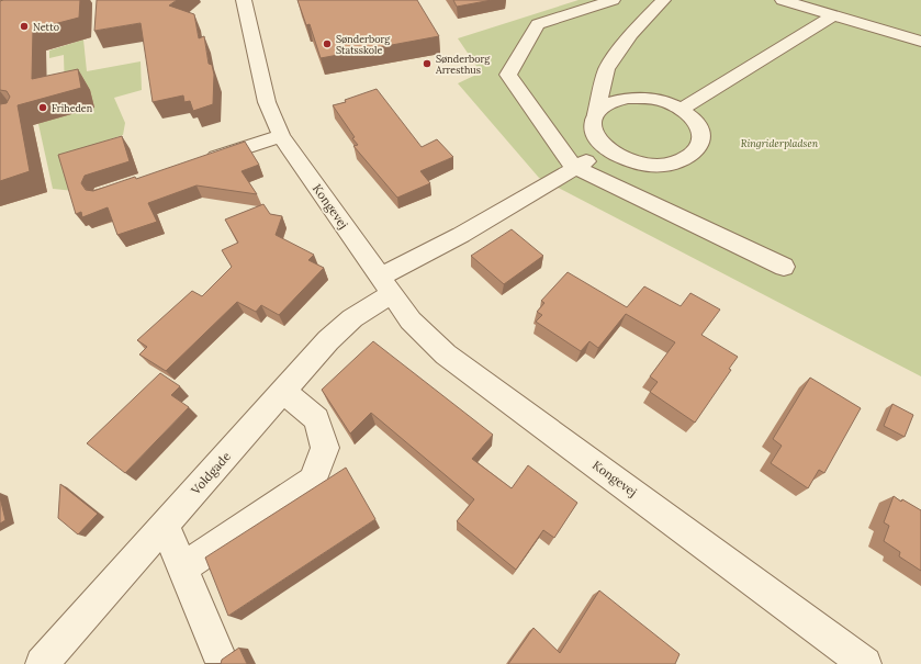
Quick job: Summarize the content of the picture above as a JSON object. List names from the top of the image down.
{
  "streets": {
    "street": ["Kongevej", "Voldgade"]
  },
  "crossings": [
    ["Kongevej", "Voldgade"]
  ],
  "parks": ["Ringriderpladsen"],
  "places": [
    "Netto",
    "Sønderborg Statsskole",
    "Sønderborg Arresthus",
    "Friheden"
  ]
}
